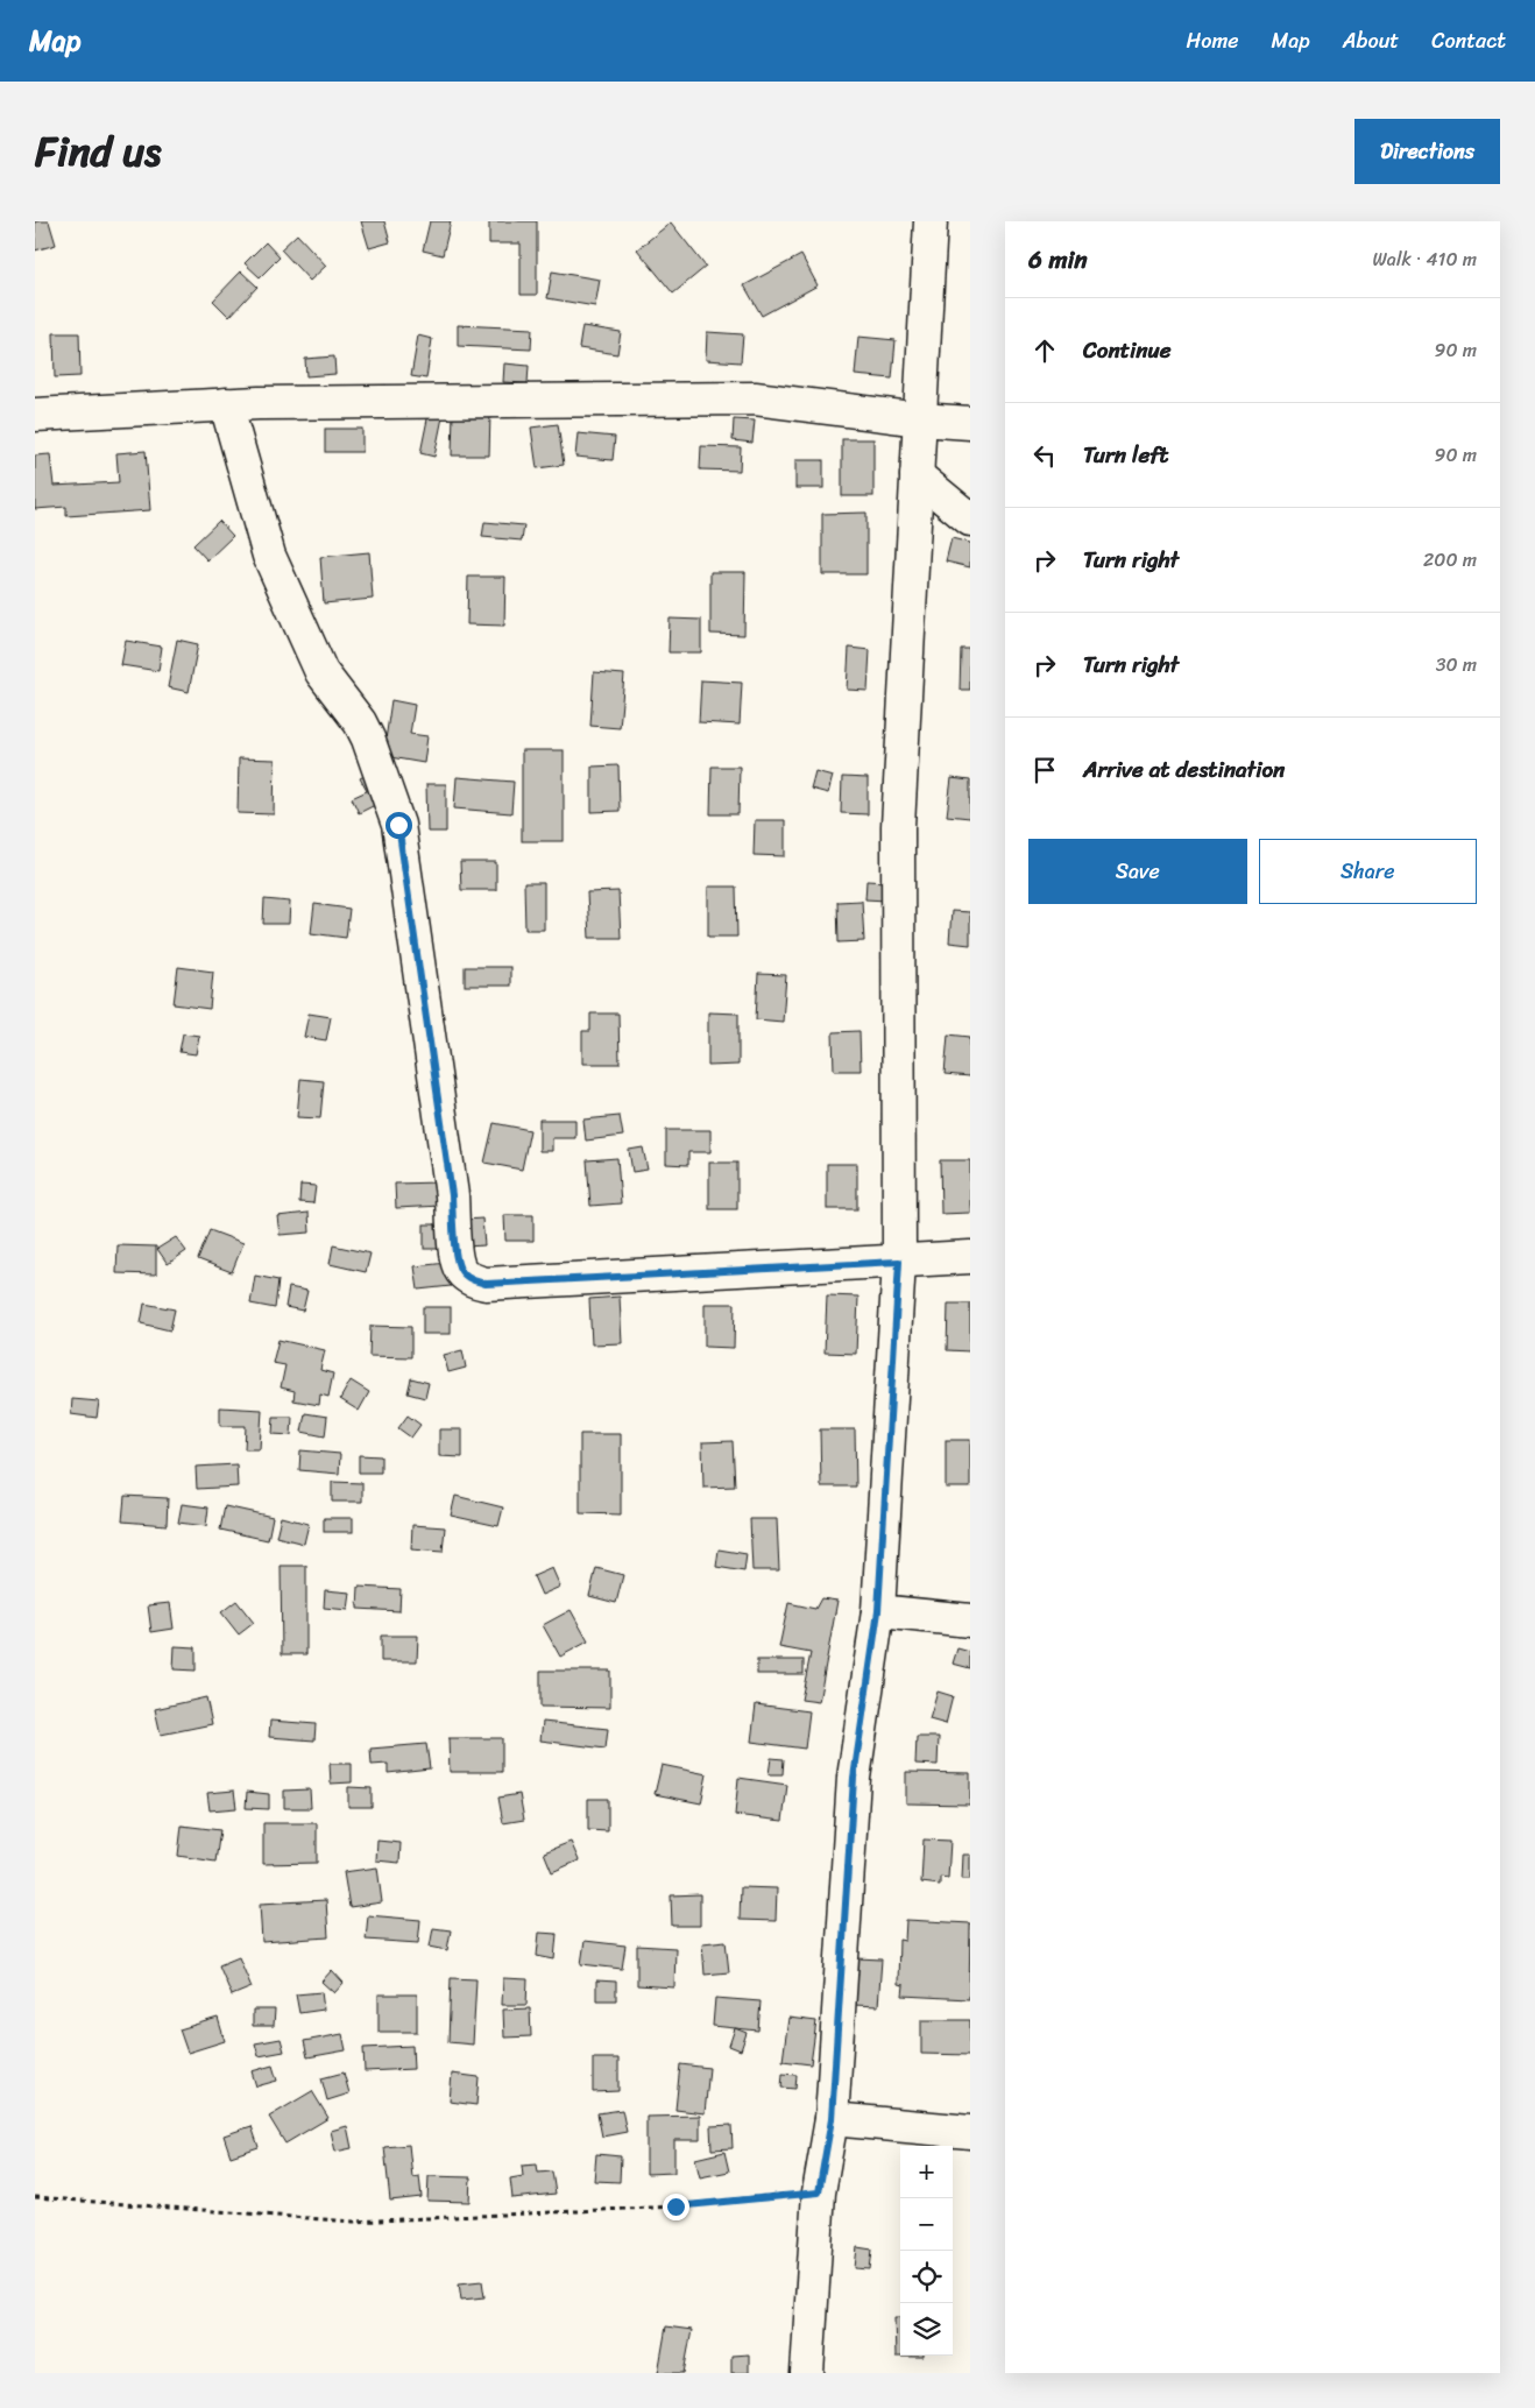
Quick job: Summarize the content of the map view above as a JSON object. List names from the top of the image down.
{
  "page": {
    "header": "Map",
    "nav": [
      "Home",
      "Map",
      "About",
      "Contact"
    ],
    "title": "Find us",
    "buttons": [
      "Directions",
      ["Save", "Share"]
    ],
    "heading": ["6 min", "Walk · 410 m"],
    "list": [
      ["Continue", "90 m"],
      ["Turn left", "90 m"],
      ["Turn right", "200 m"],
      ["Turn right", "30 m"],
      "Arrive at destination"
    ],
    "map_buttons": ["+", "−"]
  }
}
